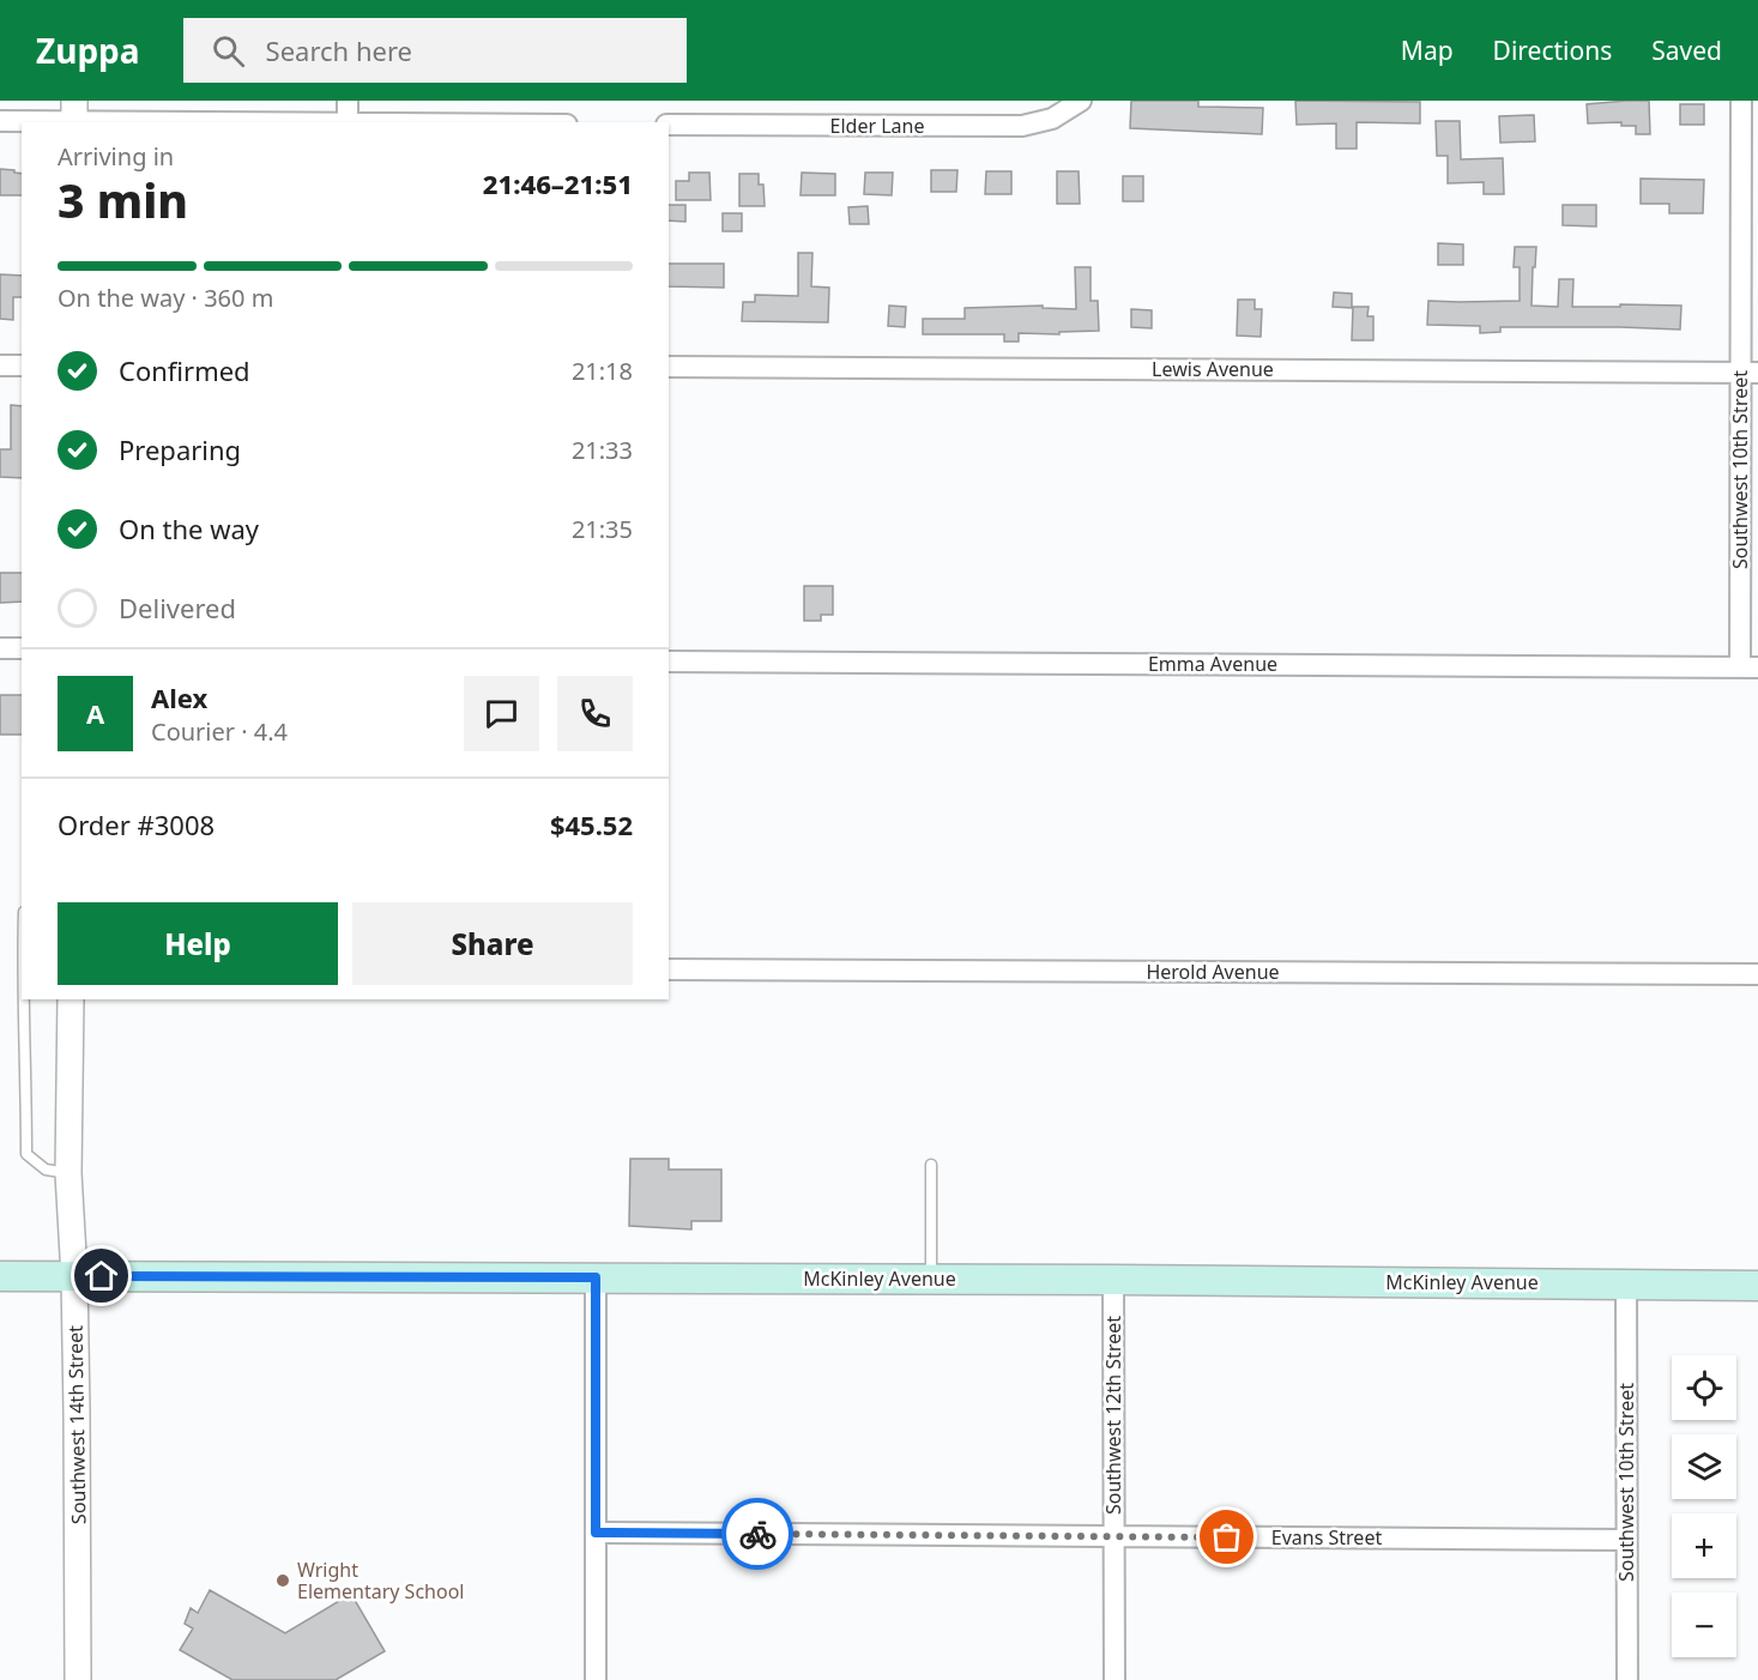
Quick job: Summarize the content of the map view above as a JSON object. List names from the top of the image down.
{
  "streets": {
    "main road": ["McKinley Avenue"],
    "street": [
      "Elder Lane",
      "Lewis Avenue",
      "Southwest 10th Street",
      "Emma Avenue",
      "Herold Avenue",
      "Southwest 12th Street",
      "Southwest 14th Street",
      "Evans Street"
    ]
  },
  "crossings": [
    ["Lewis Avenue", "Southwest 10th Street"],
    ["Southwest 10th Street", "Emma Avenue"],
    ["Southwest 10th Street", "McKinley Avenue"],
    ["Southwest 10th Street", "Evans Street"],
    ["McKinley Avenue", "Southwest 12th Street"],
    ["McKinley Avenue", "Southwest 14th Street"],
    ["Southwest 12th Street", "Evans Street"]
  ],
  "places": ["Wright Elementary School"],
  "page": {
    "header": "Zuppa",
    "search": "Search here",
    "nav": ["Map", "Directions", "Saved"],
    "heading": ["3 min", "Arriving in", "21:46–21:51"],
    "panel": [
      "Alex",
      "Courier · 4.4",
      "Order #3008",
      "$45.52"
    ],
    "bar": "On the way · 360 m",
    "list": [
      ["Confirmed", "21:18"],
      ["Preparing", "21:33"],
      ["On the way", "21:35"],
      "Delivered"
    ],
    "round": "A",
    "buttons": ["Help", "Share"],
    "map_buttons": ["+", "−"]
  }
}
